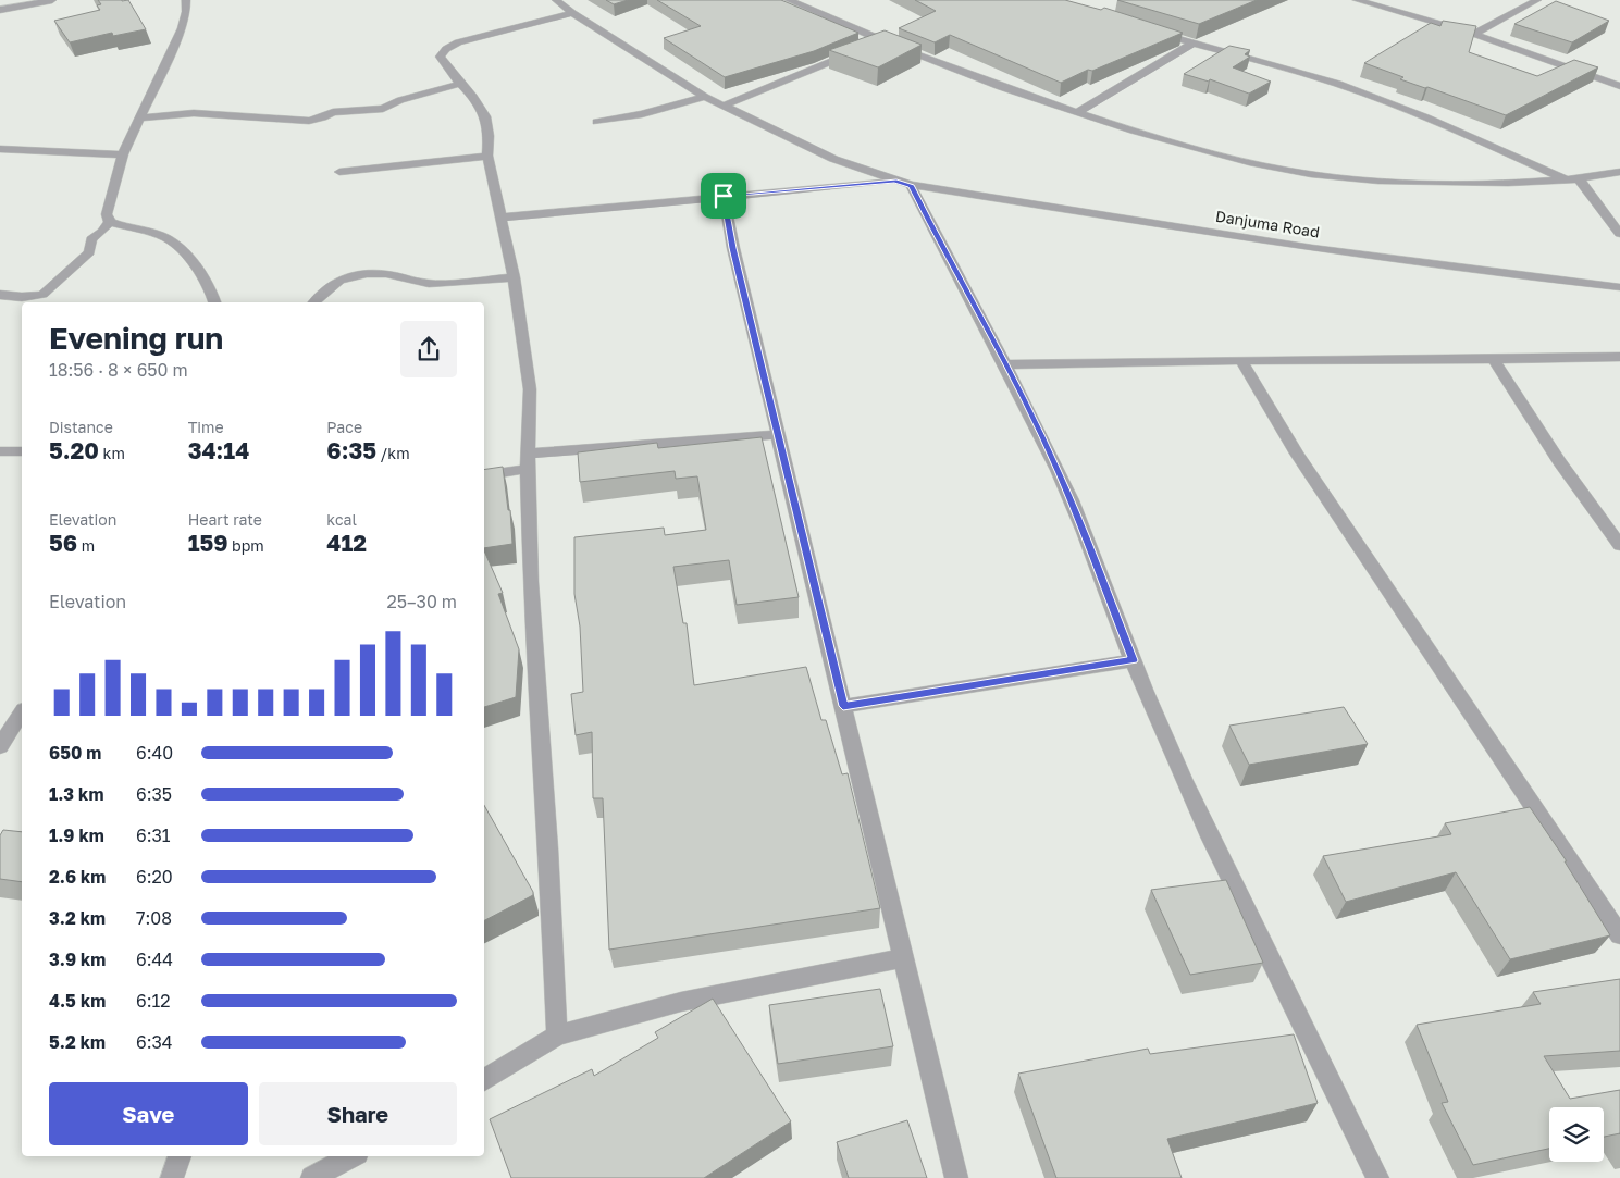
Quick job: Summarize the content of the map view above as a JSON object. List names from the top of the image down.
{
  "streets": {
    "street": ["Danjuma Road"]
  },
  "page": {
    "heading": ["Evening run", "18:56 · 8 × 650 m"],
    "stats": [
      ["Distance", "5.20 km"],
      ["Time", "34:14"],
      ["Pace", "6:35 /km"],
      ["Elevation", "56 m"],
      ["Heart rate", "159 bpm"],
      ["kcal", "412"]
    ],
    "chart": ["Elevation", "25–30 m"],
    "list": [
      {
        "name": "650 m",
        "note": "6:40"
      },
      {
        "name": "1.3 km",
        "note": "6:35"
      },
      {
        "name": "1.9 km",
        "note": "6:31"
      },
      {
        "name": "2.6 km",
        "note": "6:20"
      },
      {
        "name": "3.2 km",
        "note": "7:08"
      },
      {
        "name": "3.9 km",
        "note": "6:44"
      },
      {
        "name": "4.5 km",
        "note": "6:12"
      },
      {
        "name": "5.2 km",
        "note": "6:34"
      }
    ],
    "buttons": ["Save", "Share"]
  }
}
